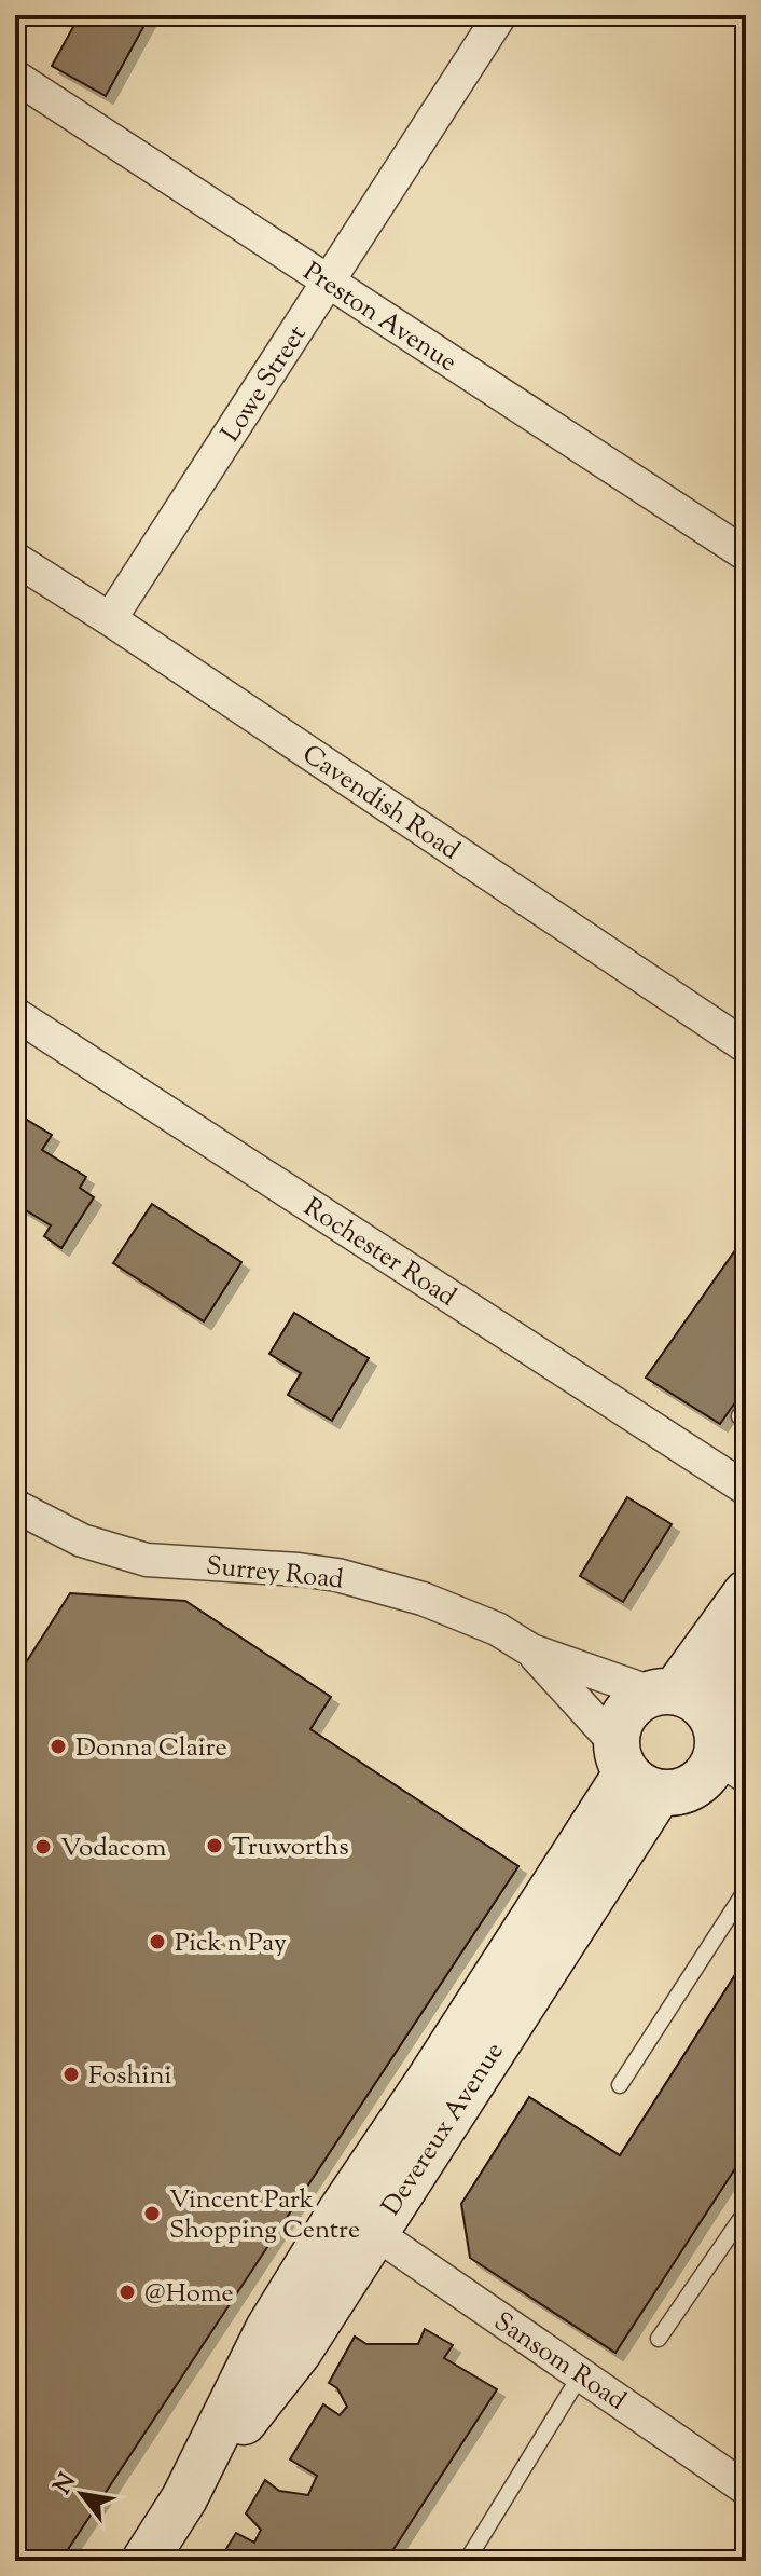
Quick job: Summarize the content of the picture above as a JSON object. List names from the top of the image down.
{
  "streets": {
    "main road": ["Devereux Avenue"],
    "street": [
      "Preston Avenue",
      "Lowe Street",
      "Cavendish Road",
      "Rochester Road",
      "Surrey Road",
      "Sansom Road"
    ]
  },
  "crossings": [
    ["Preston Avenue", "Lowe Street"],
    ["Lowe Street", "Cavendish Road"],
    ["Surrey Road", "Devereux Avenue"],
    ["Devereux Avenue", "Sansom Road"]
  ],
  "places": [
    "Donna Claire",
    "Truworths",
    "Vodacom",
    "Pick n Pay",
    "Foshini",
    "Vincent Park Shopping Centre",
    "@Home"
  ],
  "north": "top left"
}
